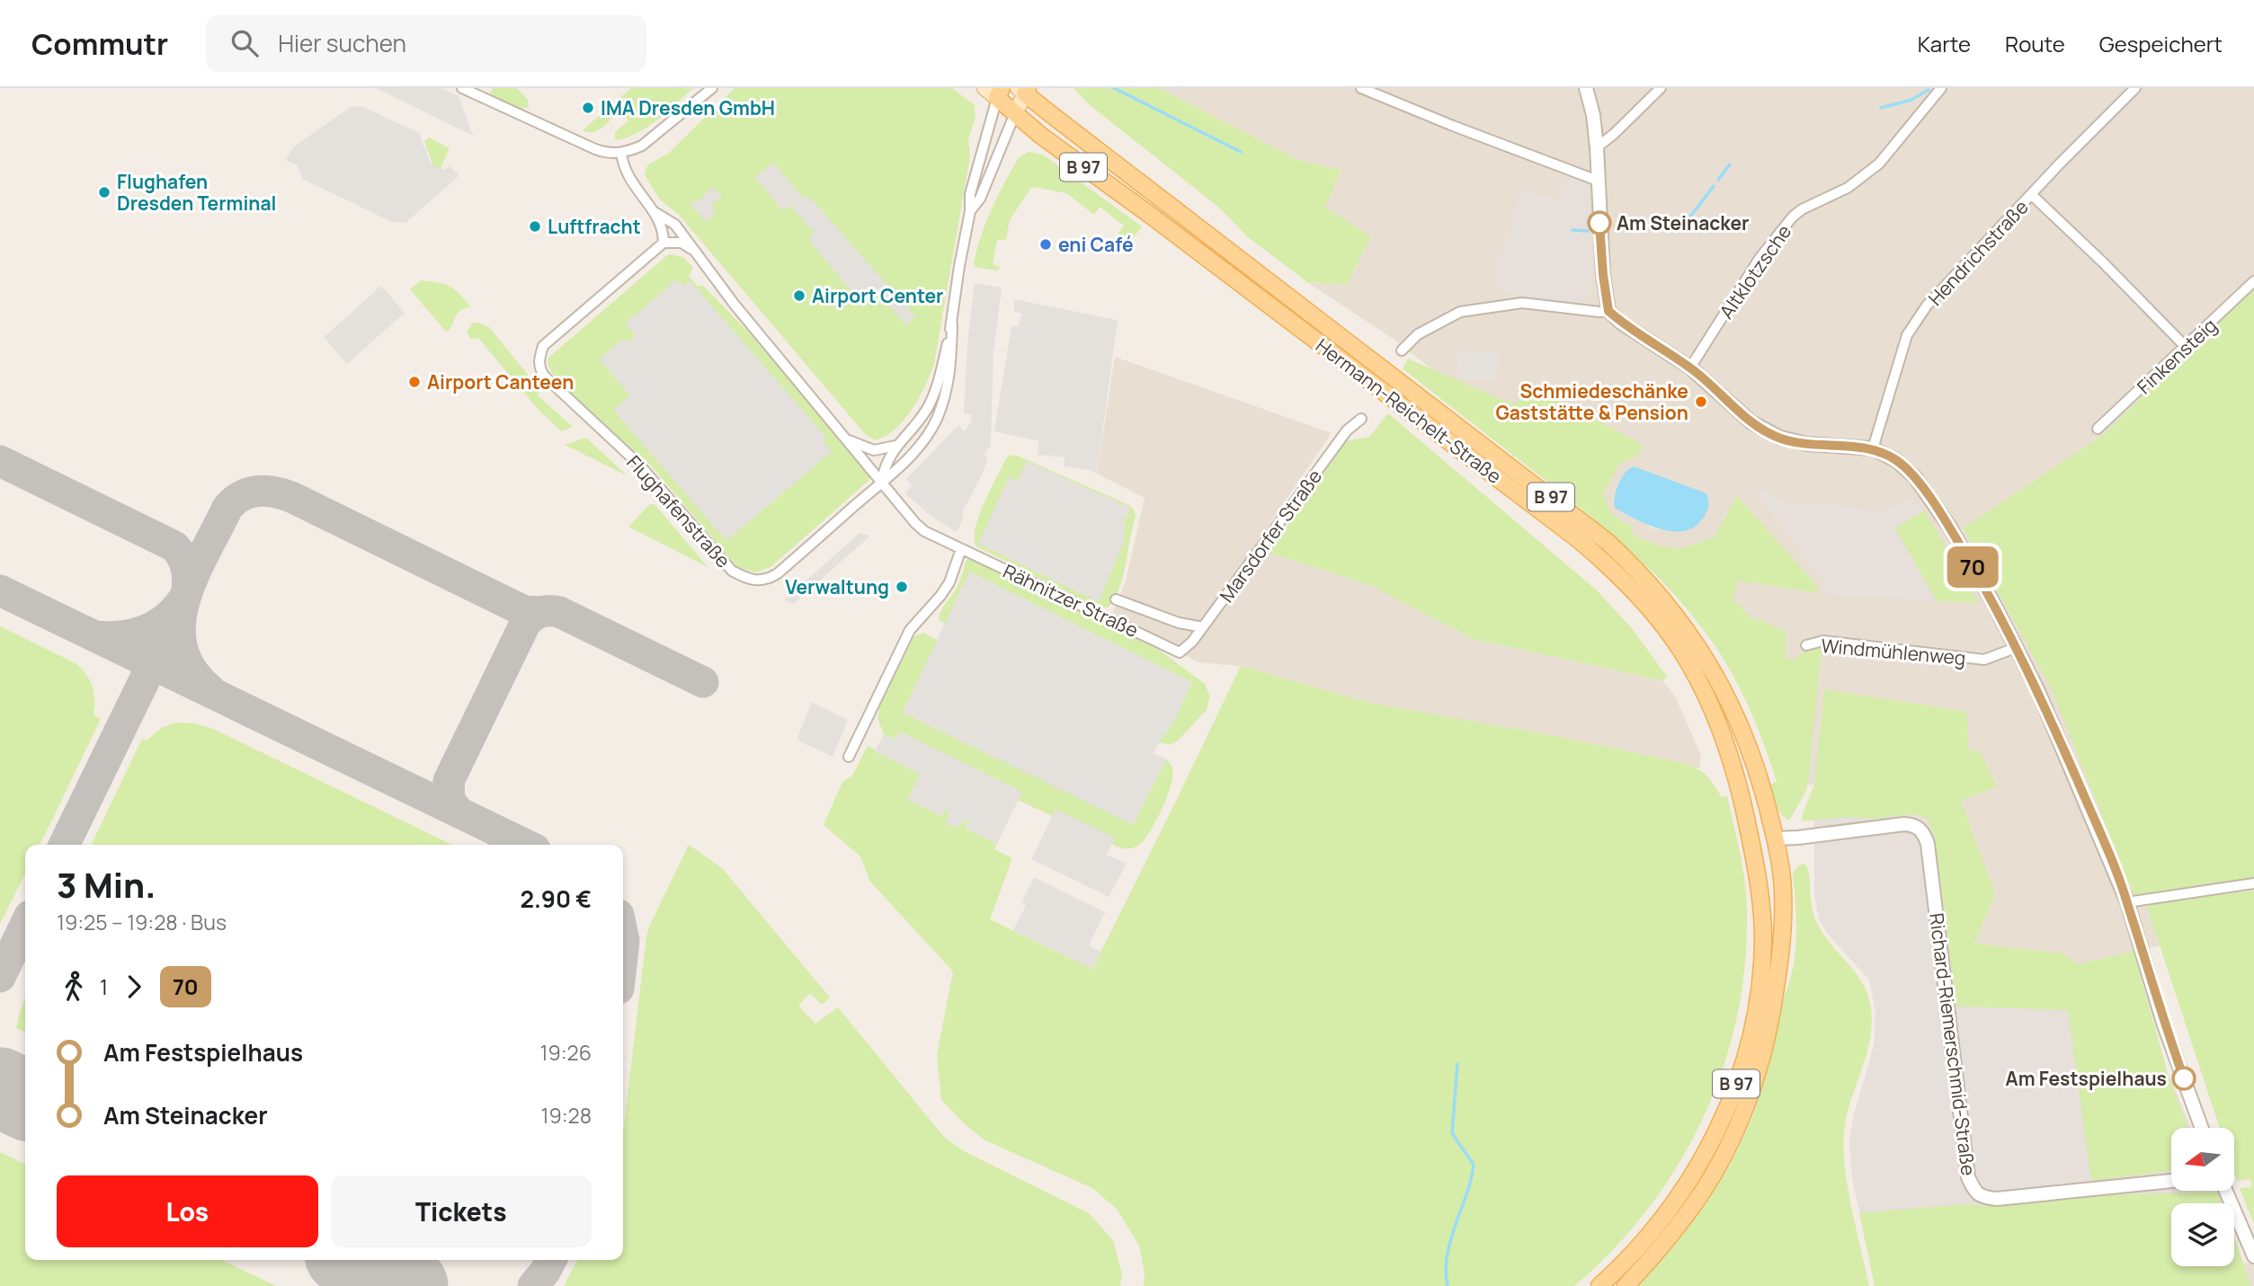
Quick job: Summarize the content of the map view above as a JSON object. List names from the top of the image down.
{
  "streets": {
    "main road": ["B 97", "Hermann-Reichelt-Straße", "Flughafenstraße"],
    "street": [
      "Hendrichstraße",
      "Altklotzsche",
      "Finkensteig",
      "Marsdorfer Straße",
      "Rähnitzer Straße",
      "Windmühlenweg",
      "Richard-Riemerschmid-Straße"
    ]
  },
  "crossings": [
    ["Hermann-Reichelt-Straße", "Flughafenstraße"],
    ["Hermann-Reichelt-Straße", "Richard-Riemerschmid-Straße"],
    ["Flughafenstraße", "Rähnitzer Straße"],
    ["Marsdorfer Straße", "Rähnitzer Straße"]
  ],
  "places": [
    "IMA Dresden GmbH",
    "Flughafen Dresden Terminal",
    "Am Steinacker",
    "Luftfracht",
    "eni Café",
    "Airport Center",
    "Airport Canteen",
    "Schmiedeschänke Gaststätte & Pension",
    "Verwaltung",
    "Am Festspielhaus"
  ],
  "lines": ["bus line 70"],
  "north": "left",
  "page": {
    "header": "Commutr",
    "search": "Hier suchen",
    "nav": ["Karte", "Route", "Gespeichert"],
    "on_map": "70",
    "heading": ["3 Min.", "19:25 – 19:28 · Bus", "2.90 €"],
    "legs": ["1", "70"],
    "list": [
      {
        "name": "Am Festspielhaus",
        "value": "19:26"
      },
      {
        "name": "Am Steinacker",
        "value": "19:28"
      }
    ],
    "buttons": ["Los", "Tickets"]
  }
}
